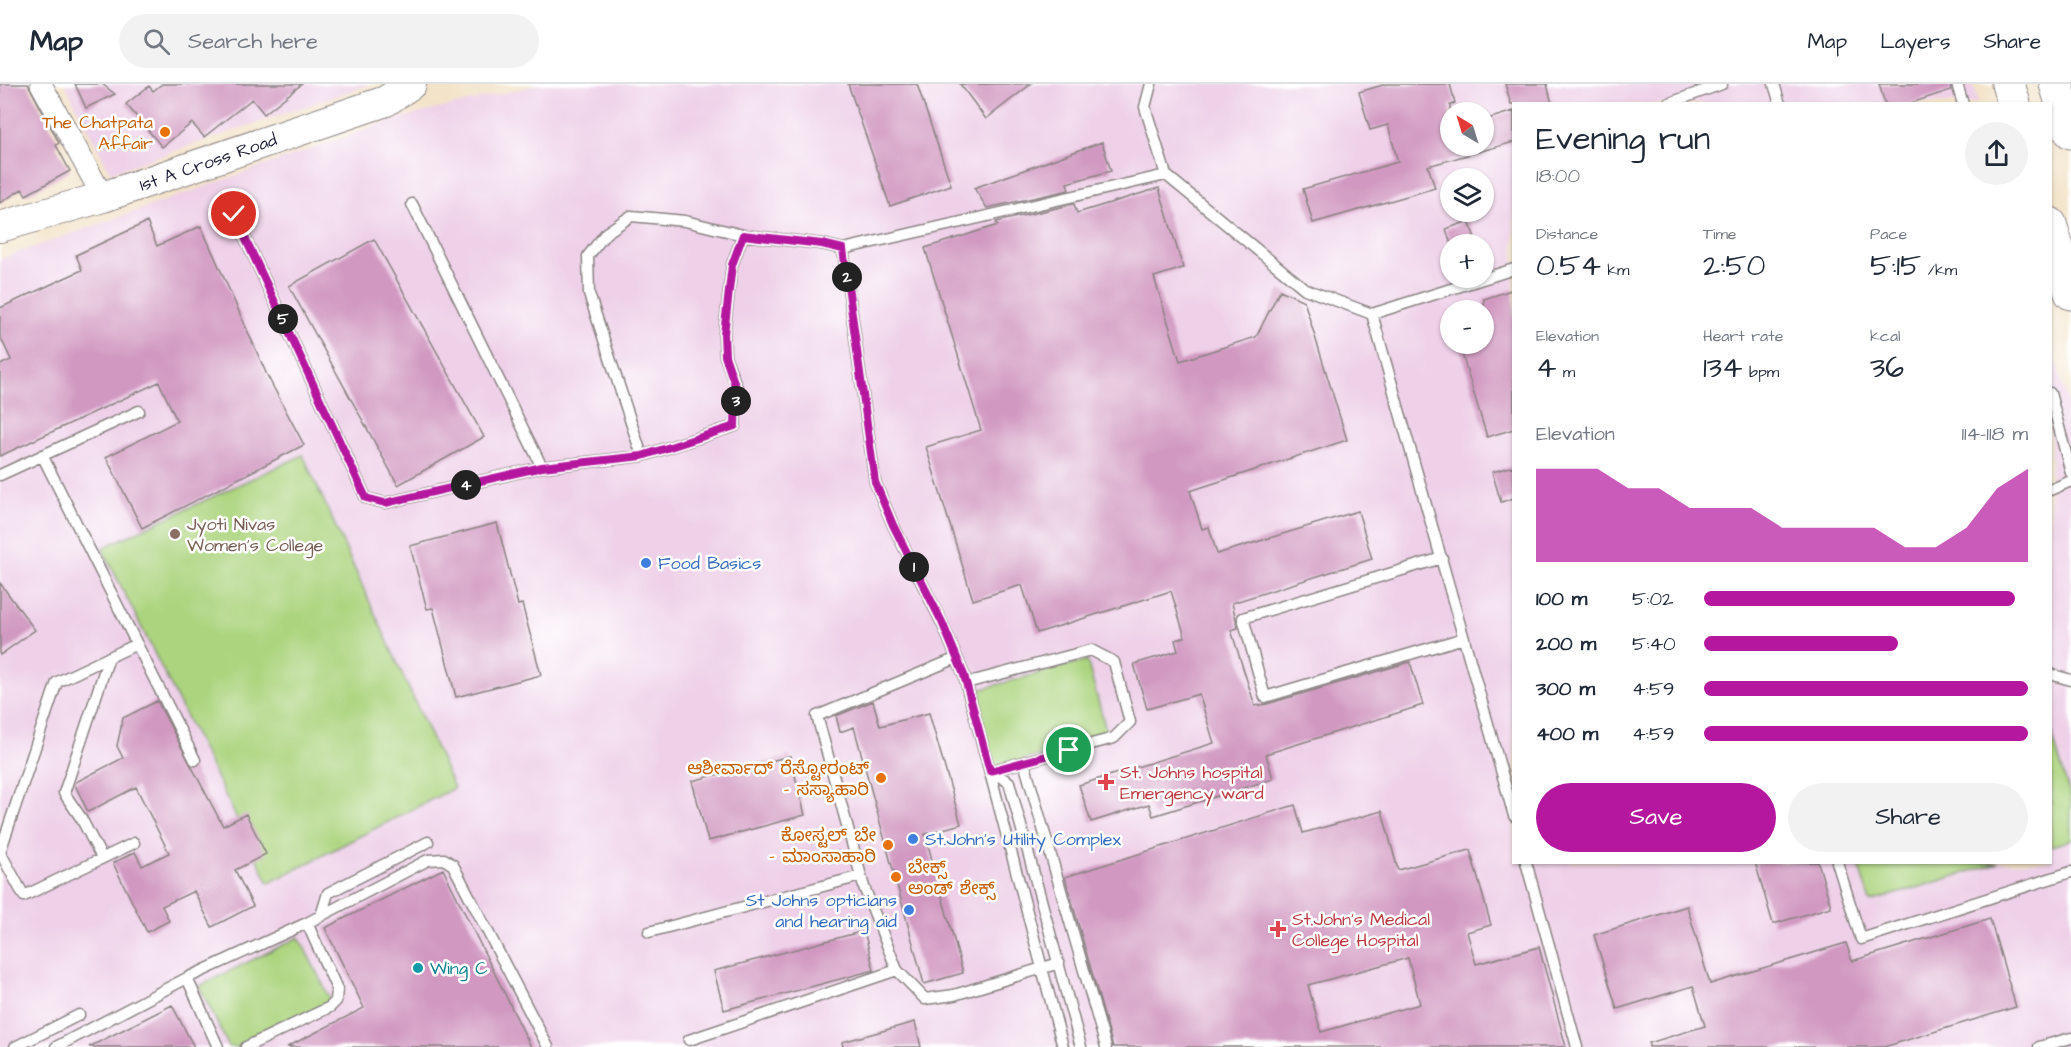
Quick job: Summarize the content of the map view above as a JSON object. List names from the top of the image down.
{
  "streets": {
    "street": ["1st A Cross Road"]
  },
  "places": {
    "other": [
      "The Chatpata Affair",
      "Jyoti Nivas Women's College",
      "Food Basics",
      "ಆಶೀರ್ವಾದ್ ರೆಸ್ಟೋರಂಟ್ - ಸಸ್ಯಾಹಾರಿ",
      "St.John's Utility Complex",
      "ಕೋಸ್ಟಲ್ ಬೇ - ಮಾಂಸಾಹಾರಿ",
      "ಬೇಕ್ಸ್ ಅಂಡ್ ಶೇಕ್ಸ್",
      "St Johns opticians and hearing aid",
      "Wing C"
    ],
    "health": ["St. Johns hospital Emergency ward", "St.John's Medical College Hospital"]
  },
  "north": "top left",
  "page": {
    "header": "Map",
    "search": "Search here",
    "nav": ["Map", "Layers", "Share"],
    "map_buttons": ["+", "−"],
    "heading": ["Evening run", "18:00"],
    "stats": [
      ["Distance", "0.54 km"],
      ["Time", "2:50"],
      ["Pace", "5:15 /km"],
      ["Elevation", "4 m"],
      ["Heart rate", "134 bpm"],
      ["kcal", "36"]
    ],
    "pins": [
      "2",
      "5",
      "3",
      "4",
      "1"
    ],
    "chart": ["Elevation", "114–118 m"],
    "list": [
      {
        "name": "100 m",
        "note": "5:02"
      },
      {
        "name": "200 m",
        "note": "5:40"
      },
      {
        "name": "300 m",
        "note": "4:59"
      },
      {
        "name": "400 m",
        "note": "4:59"
      }
    ],
    "buttons": ["Save", "Share"]
  }
}
